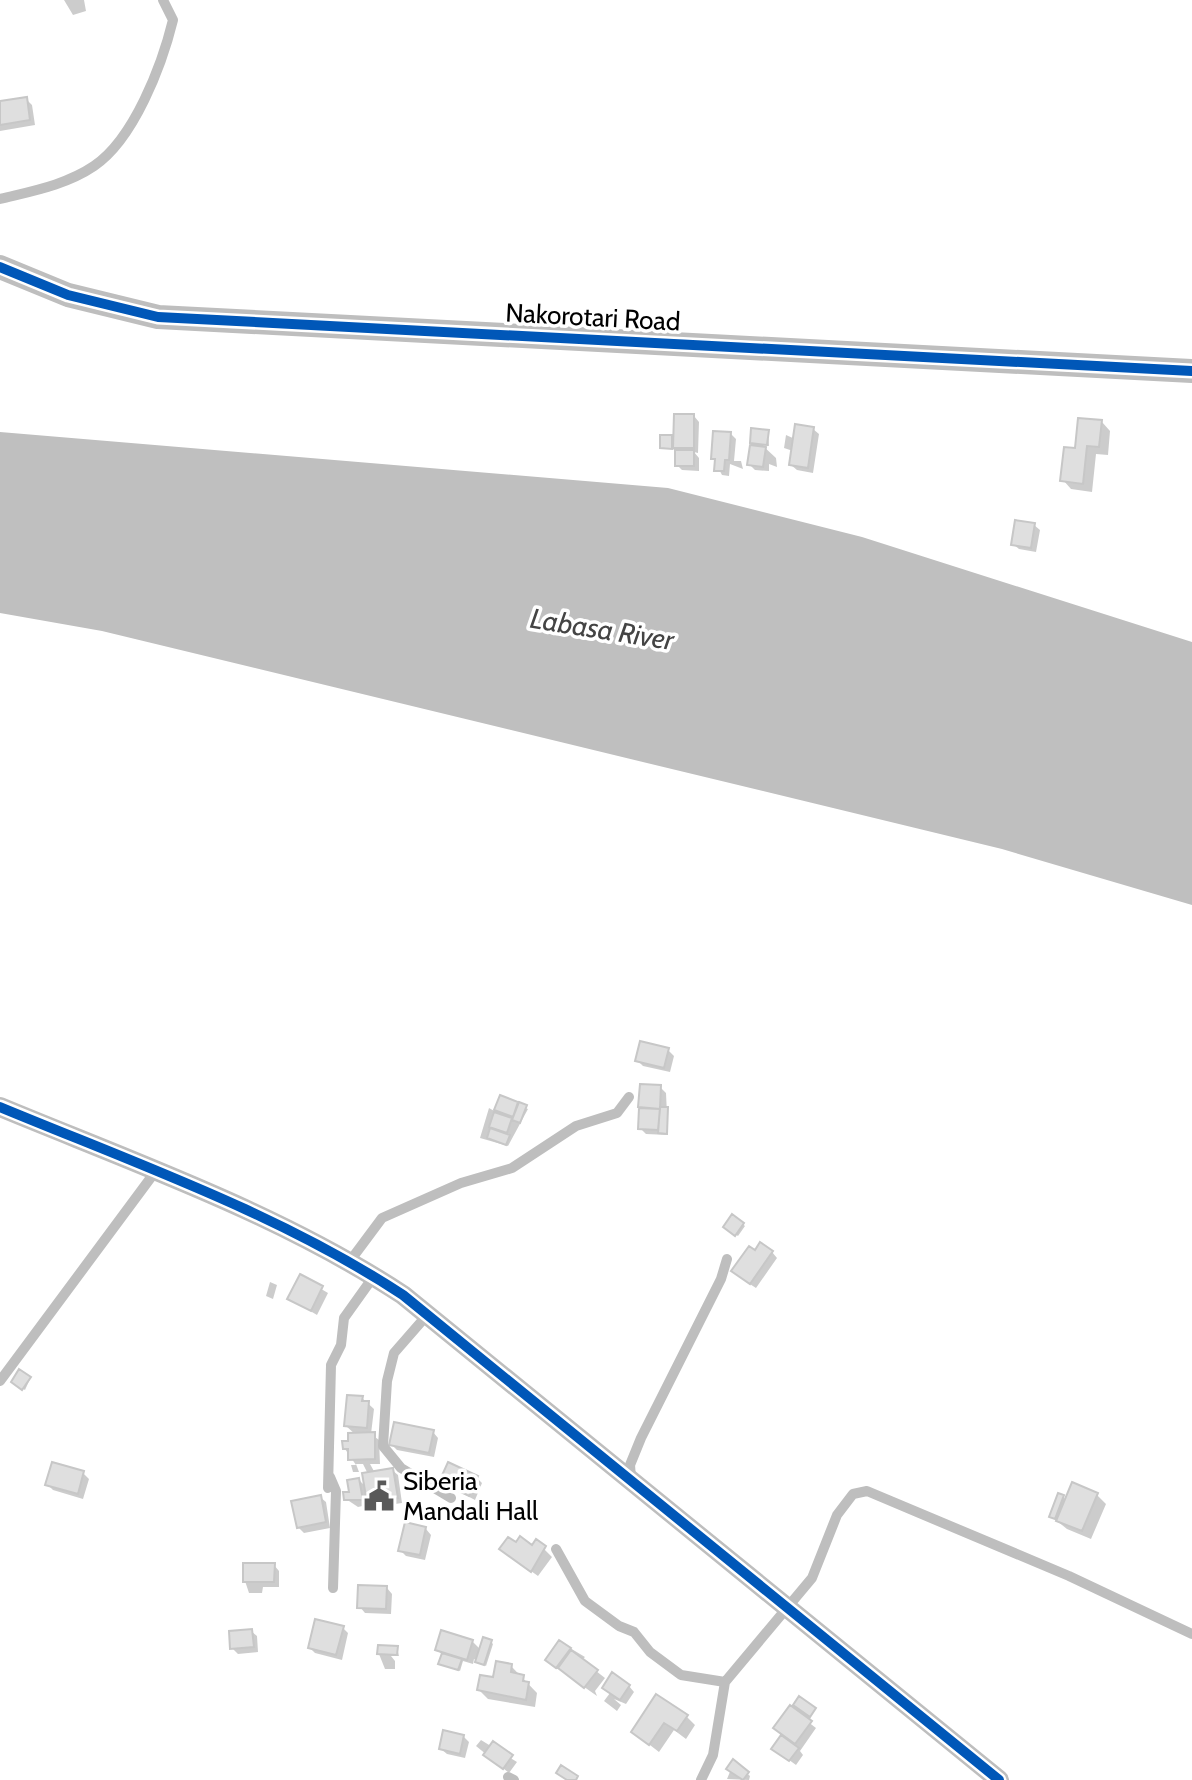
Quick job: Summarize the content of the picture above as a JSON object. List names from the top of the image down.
{
  "streets": {
    "street": ["Nakorotari Road"]
  },
  "water": ["Labasa River"],
  "places": {
    "public building": ["Siberia Mandali Hall"]
  }
}
